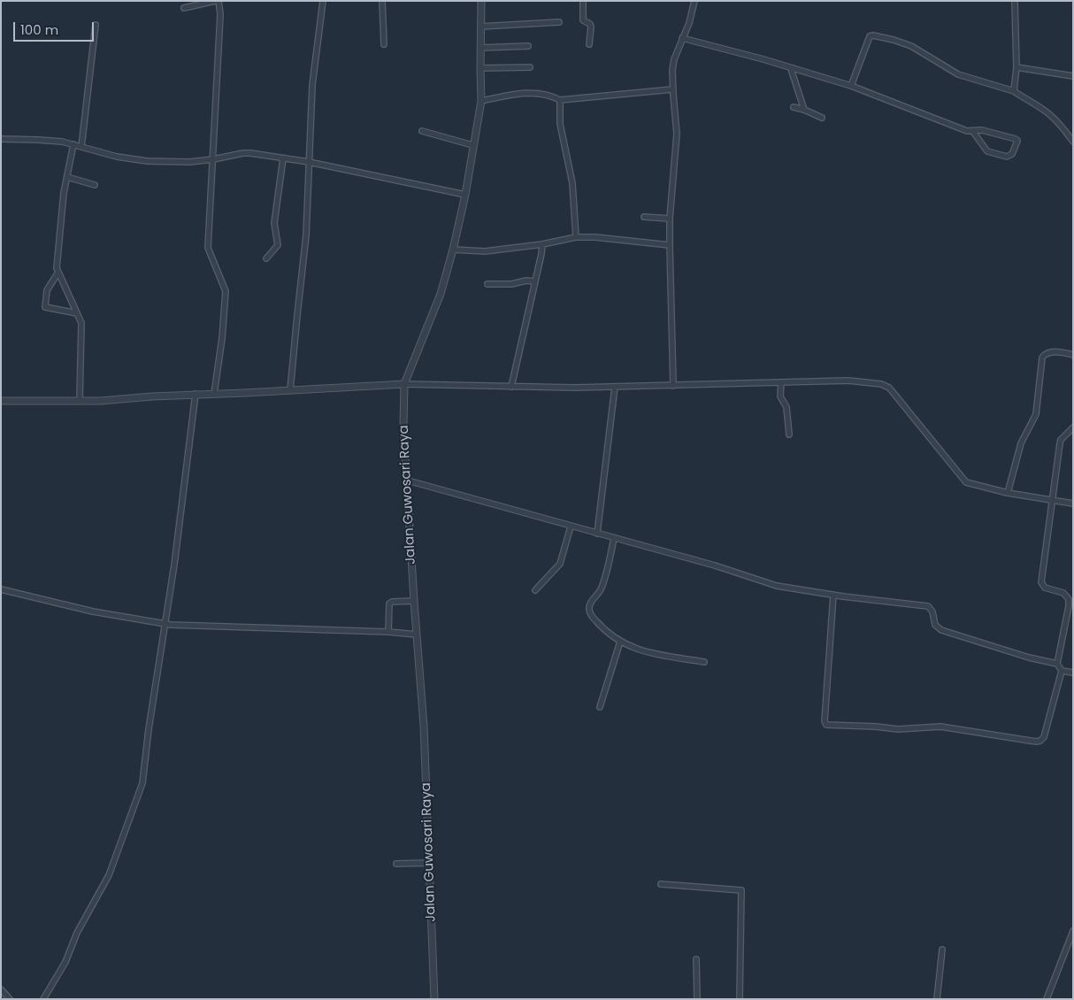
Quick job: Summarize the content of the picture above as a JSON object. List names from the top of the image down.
{
  "streets": {
    "street": ["Jalan Guwosari Raya"]
  },
  "scale_bar": "100 m"
}
